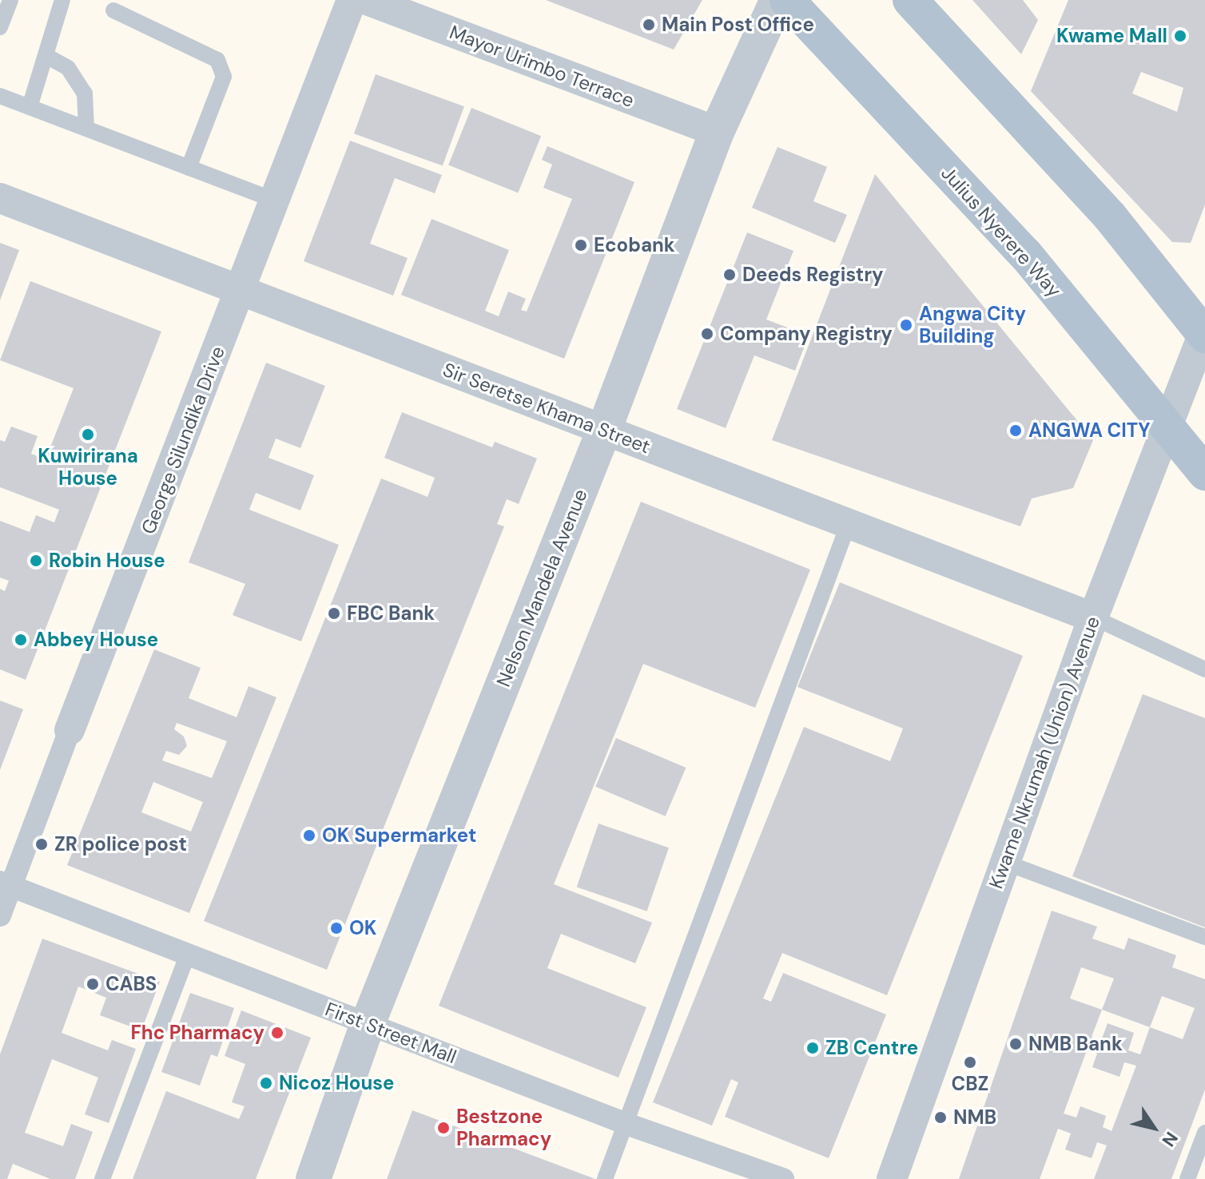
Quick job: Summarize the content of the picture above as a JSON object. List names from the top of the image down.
{
  "streets": {
    "main road": ["Julius Nyerere Way"],
    "street": [
      "Mayor Urimbo Terrace",
      "Sir Seretse Khama Street",
      "George Silundika Drive",
      "Nelson Mandela Avenue",
      "Kwame Nkrumah (Union) Avenue",
      "First Street Mall"
    ]
  },
  "crossings": [
    ["Mayor Urimbo Terrace", "Nelson Mandela Avenue"],
    ["Julius Nyerere Way", "Kwame Nkrumah (Union) Avenue"],
    ["Sir Seretse Khama Street", "George Silundika Drive"],
    ["Sir Seretse Khama Street", "Nelson Mandela Avenue"],
    ["Sir Seretse Khama Street", "Kwame Nkrumah (Union) Avenue"],
    ["George Silundika Drive", "First Street Mall"],
    ["Nelson Mandela Avenue", "First Street Mall"]
  ],
  "places": [
    "Main Post Office",
    "Kwame Mall",
    "Ecobank",
    "Deeds Registry",
    "Angwa City Building",
    "Company Registry",
    "ANGWA CITY",
    "Kuwirirana House",
    "Robin House",
    "FBC Bank",
    "Abbey House",
    "OK Supermarket",
    "ZR police post",
    "OK",
    "CABS",
    "Fhc Pharmacy",
    "NMB Bank",
    "ZB Centre",
    "CBZ",
    "Nicoz House",
    "NMB",
    "Bestzone Pharmacy"
  ],
  "north": "bottom right"
}
